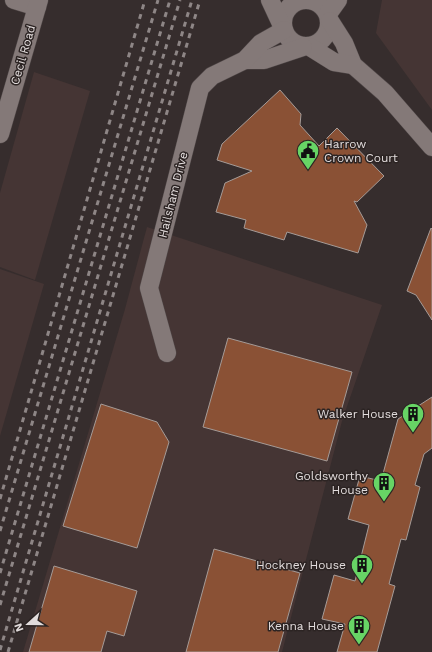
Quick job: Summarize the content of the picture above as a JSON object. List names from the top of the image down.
{
  "streets": {
    "street": ["Cecil Road", "Hailsham Drive"]
  },
  "places": {
    "public building": ["Harrow Crown Court"],
    "building": [
      "Walker House",
      "Goldsworthy House",
      "Hockney House",
      "Kenna House"
    ]
  },
  "north": "left"
}
